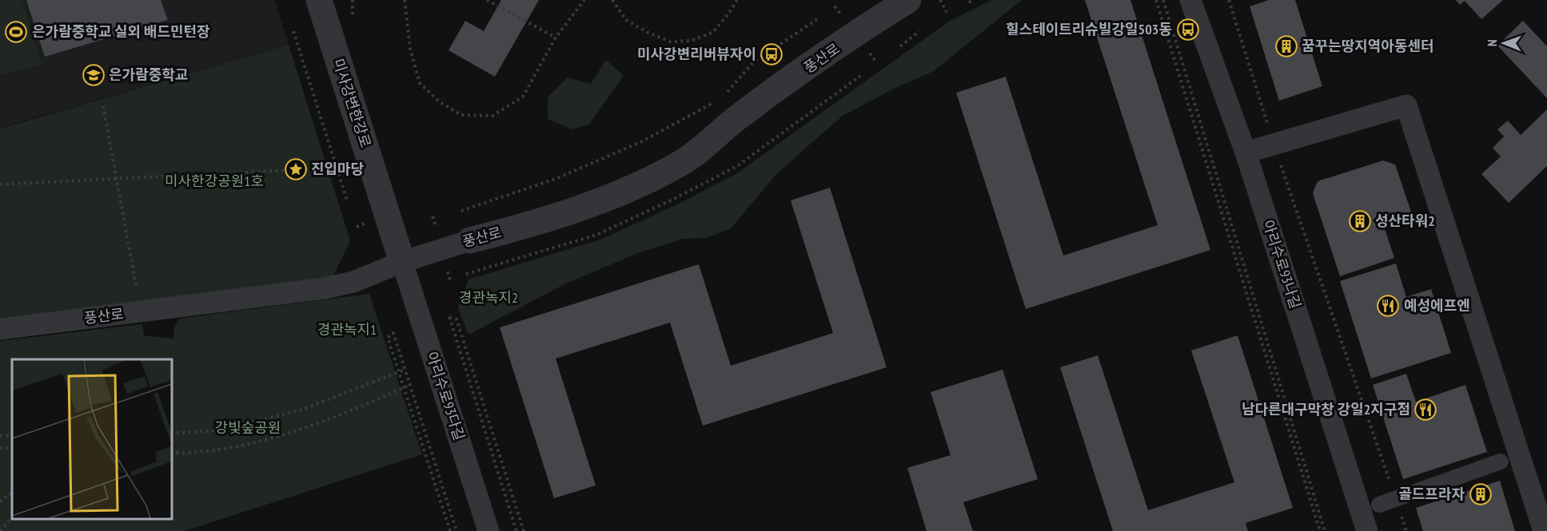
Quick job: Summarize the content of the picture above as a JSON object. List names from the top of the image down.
{
  "streets": {
    "street": [
      "풍산로",
      "미사강변한강로",
      "아리수로93나길",
      "아리수로93다길"
    ]
  },
  "crossings": [
    ["풍산로", "미사강변한강로"],
    ["풍산로", "아리수로93다길"],
    ["미사강변한강로", "아리수로93다길"]
  ],
  "parks": [
    "미사한강공원1호",
    "경관녹지2",
    "경관녹지1",
    "강빛숲공원"
  ],
  "places": {
    "bus stop": ["힐스테이트리슈빌강일503동", "미사강변리버뷰자이"],
    "sports": ["은가람중학교 실외 배드민턴장"],
    "building": ["꿈꾸는땅지역아동센터", "성산타워2", "골드프라자"],
    "school or university": ["은가람중학교"],
    "place": ["진입마당"],
    "restaurant": ["예성에프엔", "남다른대구막창 강일2지구점"]
  },
  "north": "left"
}
